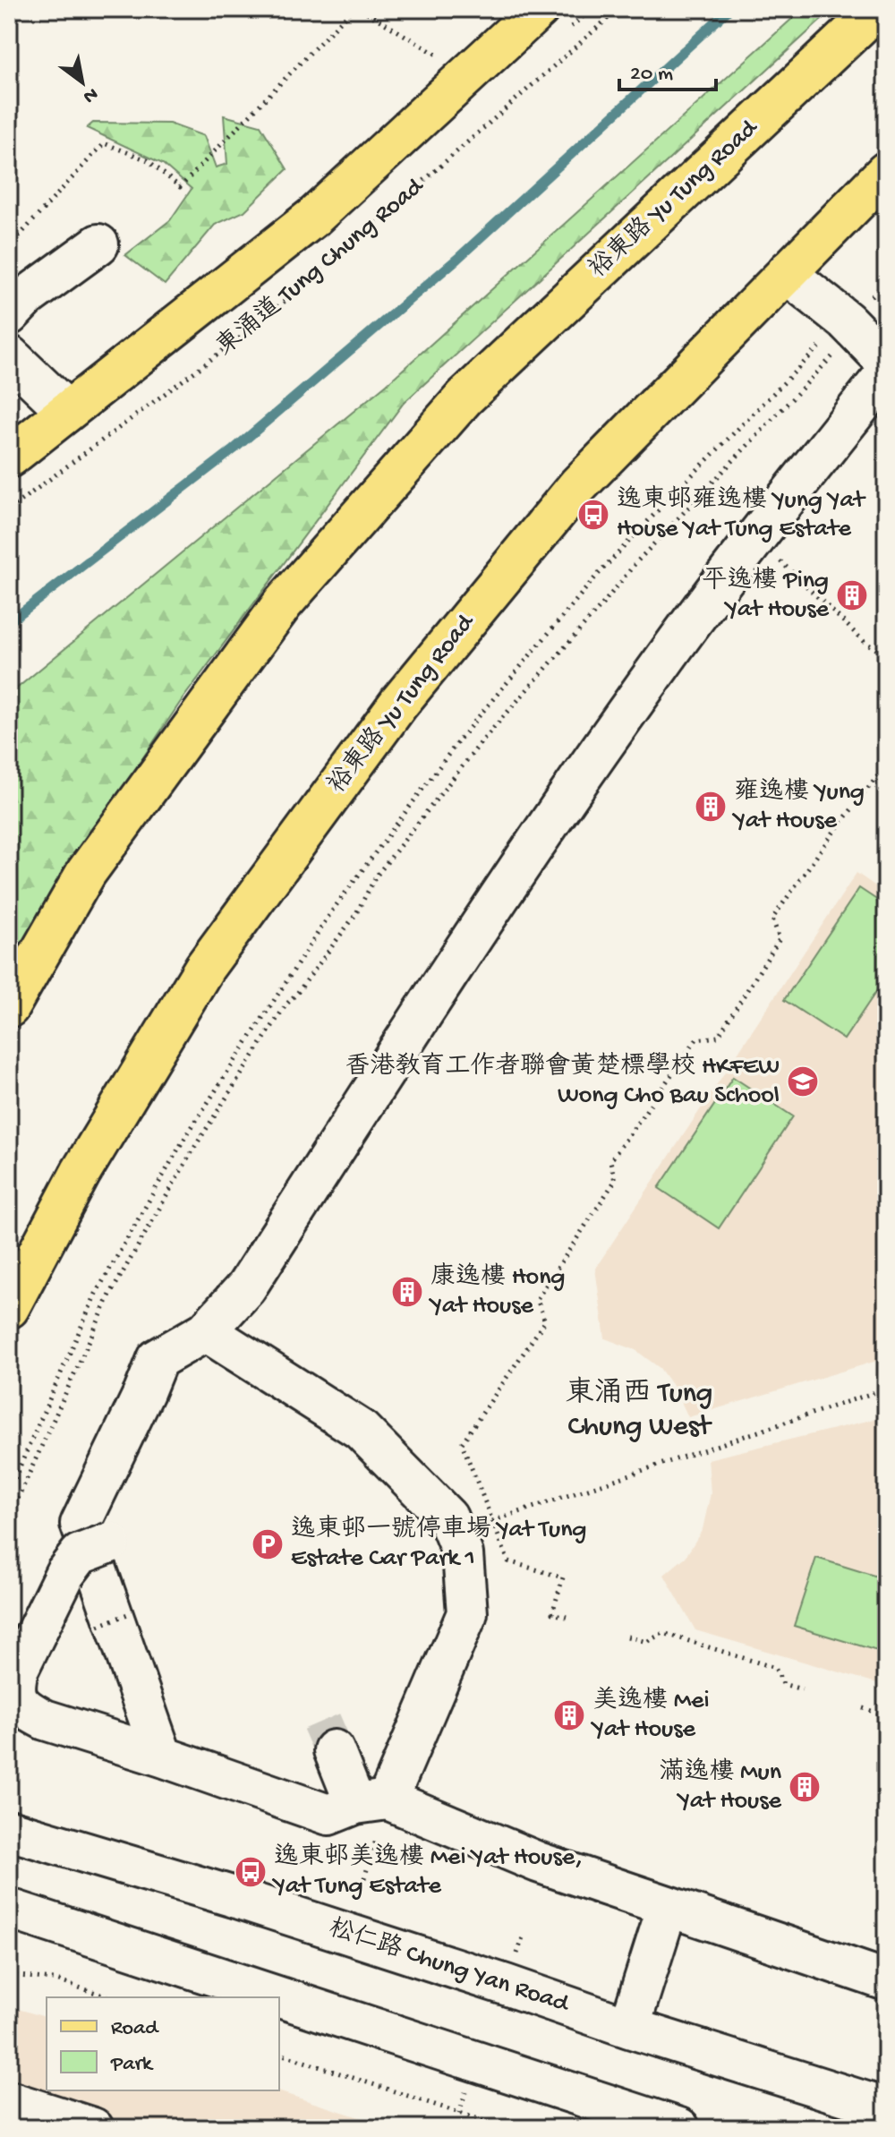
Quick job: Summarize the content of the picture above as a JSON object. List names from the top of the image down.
{
  "streets": {
    "main road": ["裕東路 Yu Tung Road", "東涌道 Tung Chung Road"],
    "street": ["松仁路 Chung Yan Road"]
  },
  "districts": ["東涌西 Tung Chung West"],
  "places": {
    "bus stop": ["逸東邨雍逸樓 Yung Yat House Yat Tung Estate", "逸東邨美逸樓 Mei Yat House, Yat Tung Estate"],
    "building": [
      "平逸樓 Ping Yat House",
      "雍逸樓 Yung Yat House",
      "康逸樓 Hong Yat House",
      "美逸樓 Mei Yat House",
      "滿逸樓 Mun Yat House"
    ],
    "school or university": ["香港教育工作者聯會黃楚標學校 HKFEW Wong Cho Bau School"],
    "parking": ["逸東邨一號停車場 Yat Tung Estate Car Park 1"]
  },
  "legend": ["Road", "Park"],
  "scale_bar": "20 m",
  "north": "bottom right"
}
